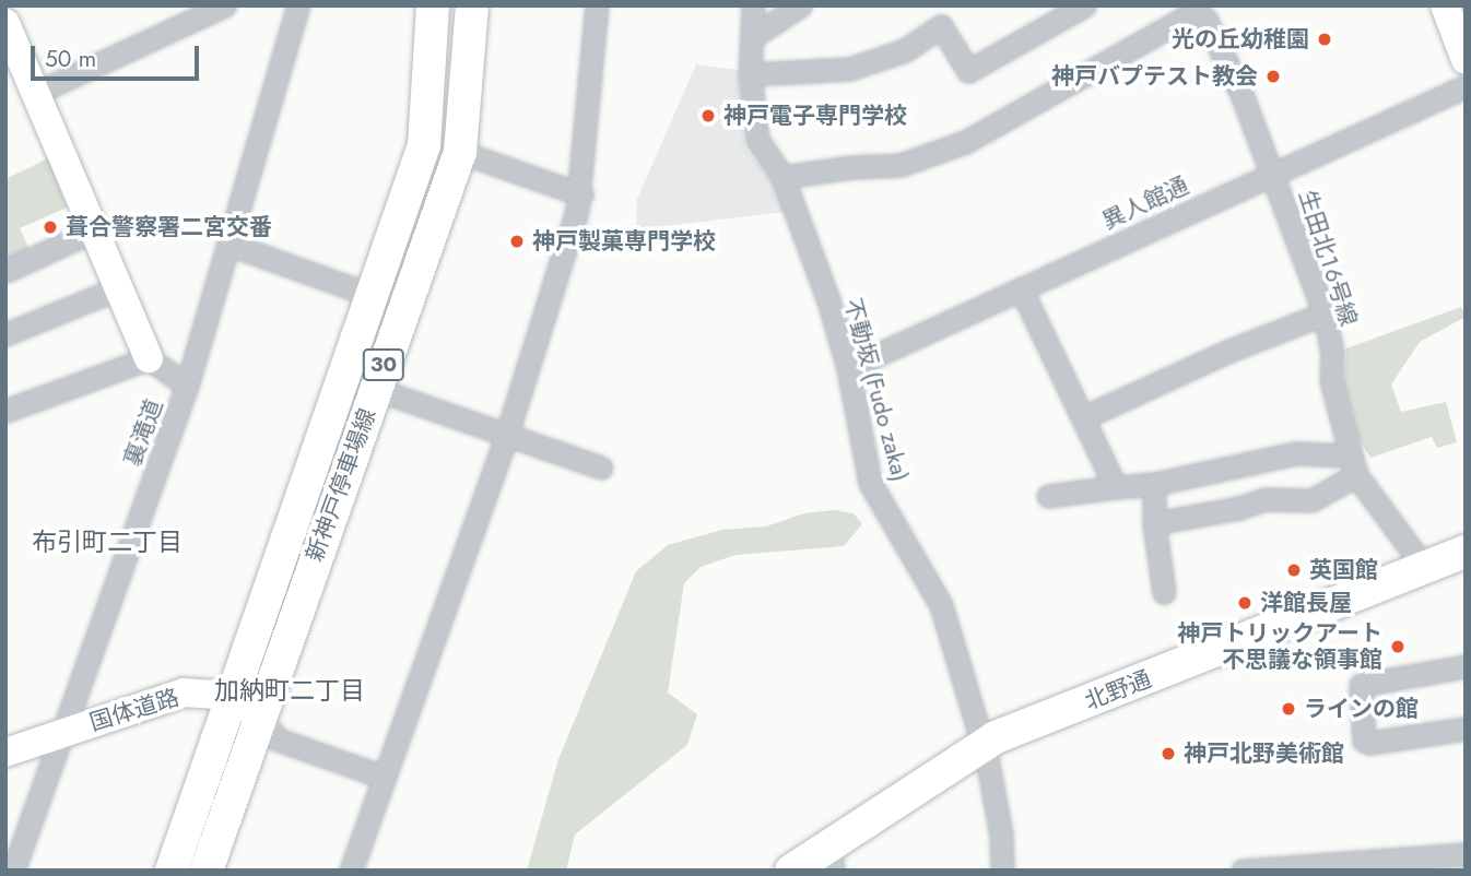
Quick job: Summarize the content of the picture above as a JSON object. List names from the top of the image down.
{
  "streets": {
    "main road": ["30", "新神戸停車場線", "北野通"],
    "street": [
      "異人館通",
      "生田北１６号線",
      "不動坂 (Fudo zaka)",
      "裏滝道",
      "国体道路"
    ]
  },
  "crossings": [
    ["異人館通", "生田北１６号線"],
    ["異人館通", "不動坂 (Fudo zaka)"],
    ["生田北１６号線", "北野通"],
    ["不動坂 (Fudo zaka)", "北野通"],
    ["裏滝道", "国体道路"],
    ["新神戸停車場線", "国体道路"]
  ],
  "districts": ["布引町二丁目", "加納町二丁目"],
  "places": [
    "光の丘幼稚園",
    "神戸バプテスト教会",
    "神戸電子専門学校",
    "葺合警察署二宮交番",
    "神戸製菓専門学校",
    "英国館",
    "洋館長屋",
    "神戸トリックアート 不思議な領事館",
    "ラインの館",
    "神戸北野美術館"
  ],
  "scale_bar": "50 m"
}
